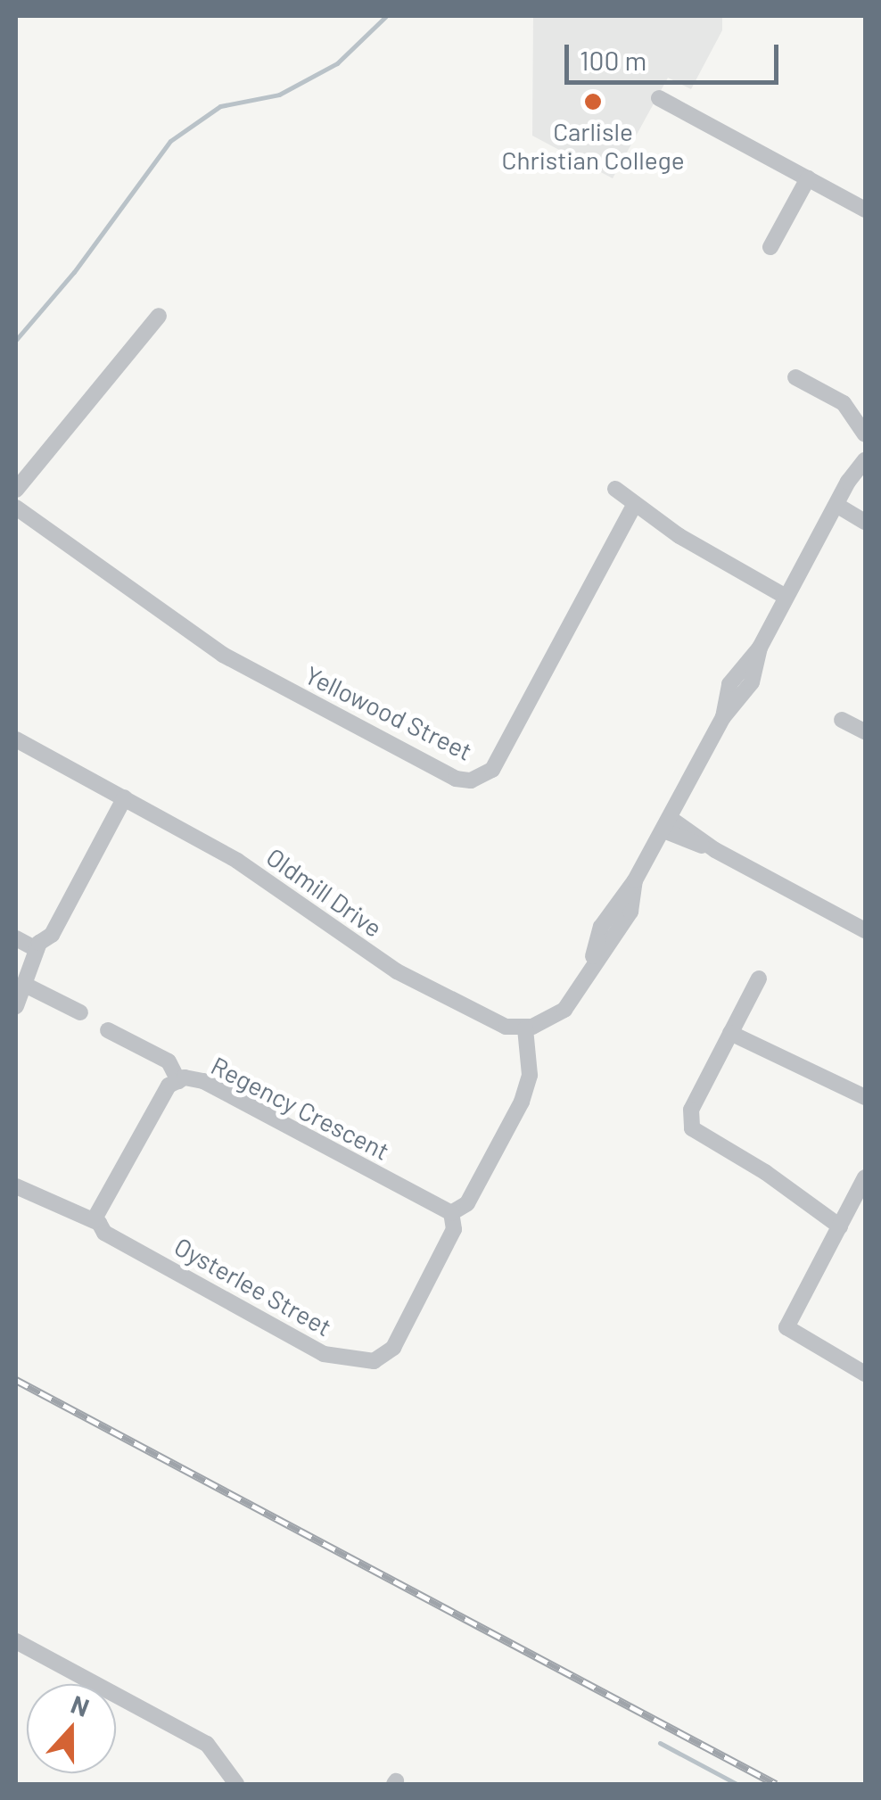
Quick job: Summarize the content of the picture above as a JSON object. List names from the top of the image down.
{
  "streets": {
    "street": [
      "Yellowood Street",
      "Oldmill Drive",
      "Regency Crescent",
      "Oysterlee Street"
    ]
  },
  "crossings": [
    ["Oldmill Drive", "Oysterlee Street"],
    ["Regency Crescent", "Oysterlee Street"]
  ],
  "places": ["Carlisle Christian College"],
  "scale_bar": "100 m",
  "north": "top"
}
